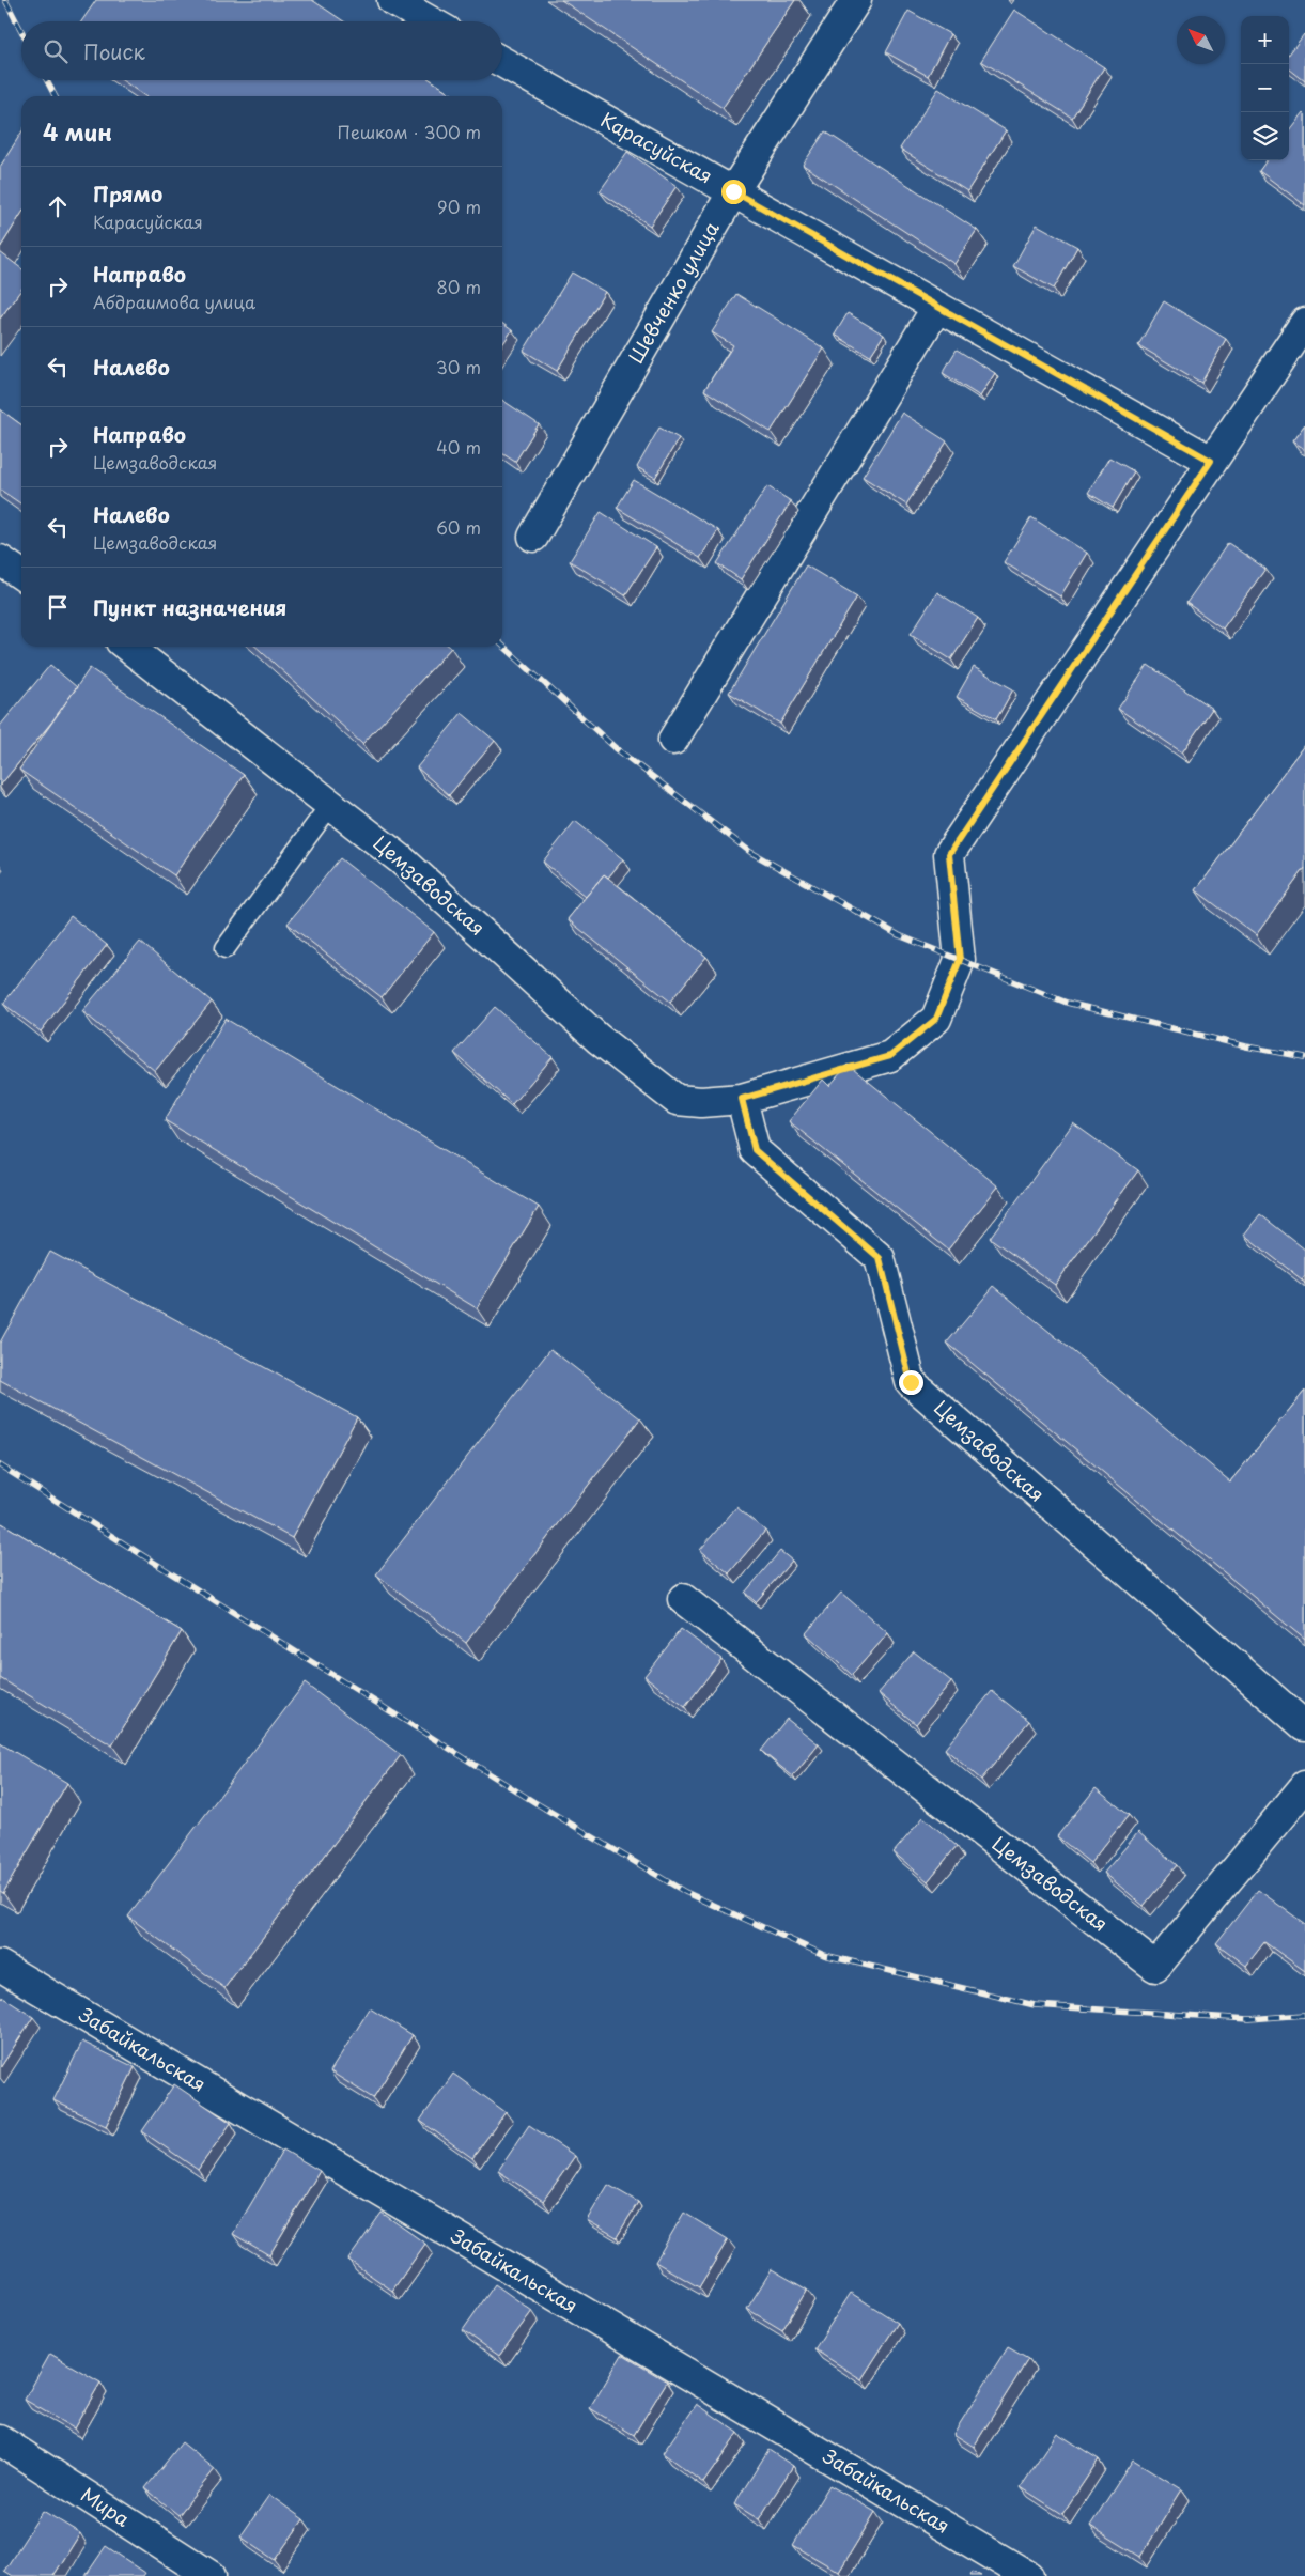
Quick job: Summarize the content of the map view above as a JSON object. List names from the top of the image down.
{
  "streets": {
    "street": [
      "Карасуйская",
      "Шевченко улица",
      "Цемзаводская",
      "Забайкальская",
      "Мира"
    ]
  },
  "crossings": [
    ["Карасуйская", "Шевченко улица"],
    ["Карасуйская", "Цемзаводская"]
  ],
  "north": "top left",
  "page": {
    "map_buttons": ["+", "−"],
    "search": "Поиск",
    "heading": ["4 мин", "Пешком · 300 m"],
    "list": [
      ["Прямо", "Карасуйская", "90 m"],
      ["Направо", "Абдраимова улица", "80 m"],
      ["Налево", "30 m"],
      ["Направо", "Цемзаводская", "40 m"],
      ["Налево", "Цемзаводская", "60 m"],
      "Пункт назначения"
    ]
  }
}
